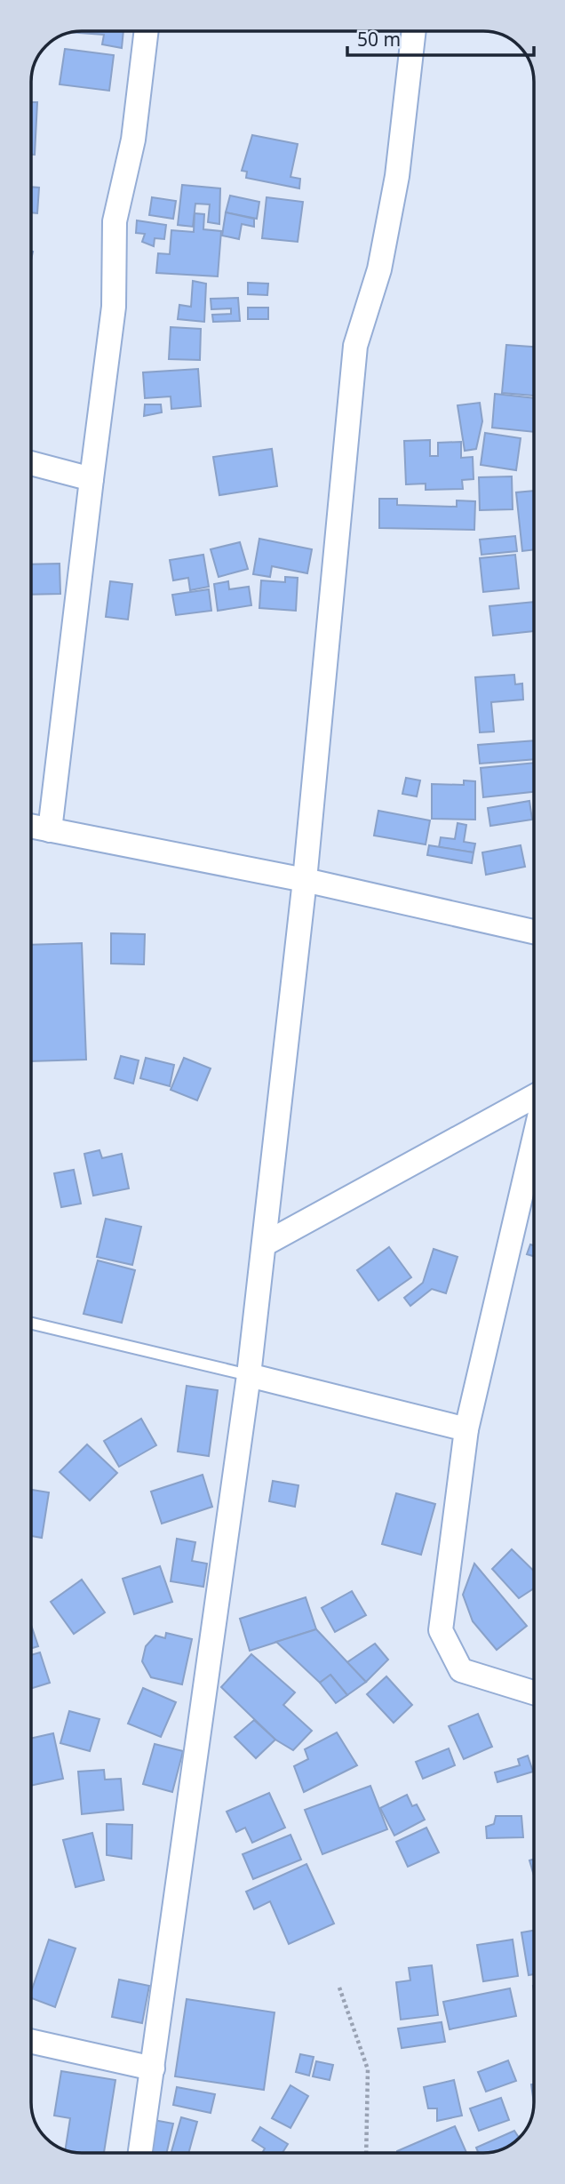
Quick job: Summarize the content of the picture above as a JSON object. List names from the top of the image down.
{
  "scale_bar": "50 m"
}
